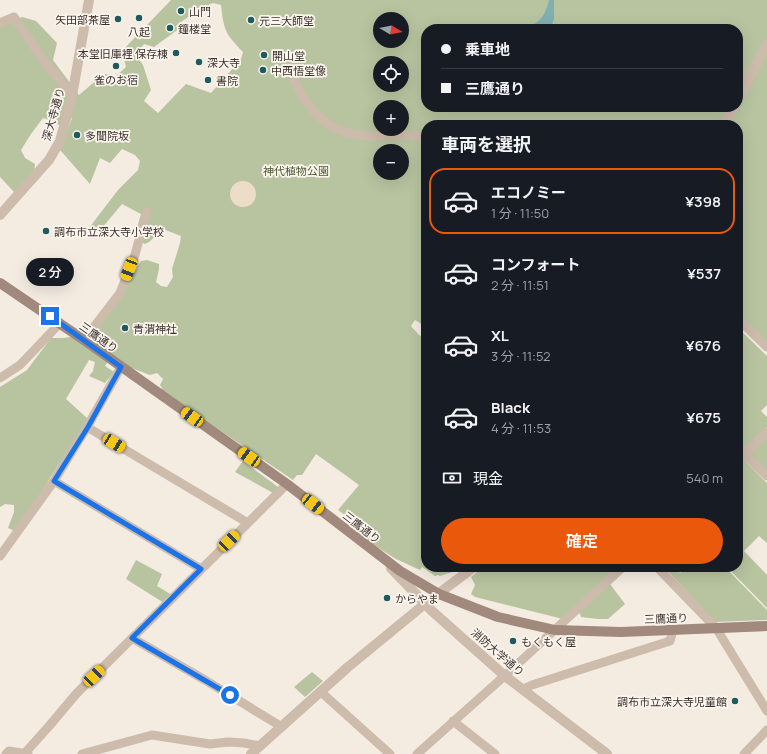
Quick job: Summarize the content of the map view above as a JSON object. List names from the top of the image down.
{
  "streets": {
    "main road": ["三鷹通り"],
    "street": ["深大寺通り", "消防大学通り"]
  },
  "crossings": [
    ["三鷹通り", "消防大学通り"]
  ],
  "parks": ["神代植物公園"],
  "places": [
    "山門",
    "八起",
    "矢田部茶屋",
    "元三大師堂",
    "鐘楼堂",
    "本堂旧庫裡 保存棟",
    "開山堂",
    "深大寺",
    "雀のお宿",
    "中西悟堂像",
    "書院",
    "多聞院坂",
    "調布市立深大寺小学校",
    "青渭神社",
    "からやま",
    "もくもく屋",
    "調布市立深大寺児童館"
  ],
  "north": "right",
  "page": {
    "map_buttons": ["+", "−"],
    "banner": ["乗車地", "三鷹通り"],
    "heading": "車両を選択",
    "list": [
      {
        "name": "エコノミー",
        "note": "1 分 · 11:50",
        "value": "¥398"
      },
      {
        "name": "コンフォート",
        "note": "2 分 · 11:51",
        "value": "¥537"
      },
      {
        "name": "XL",
        "note": "3 分 · 11:52",
        "value": "¥676"
      },
      {
        "name": "Black",
        "note": "4 分 · 11:53",
        "value": "¥675"
      }
    ],
    "bubble": "2 分",
    "pay": ["現金", "540 m"],
    "buttons": "確定"
  }
}
